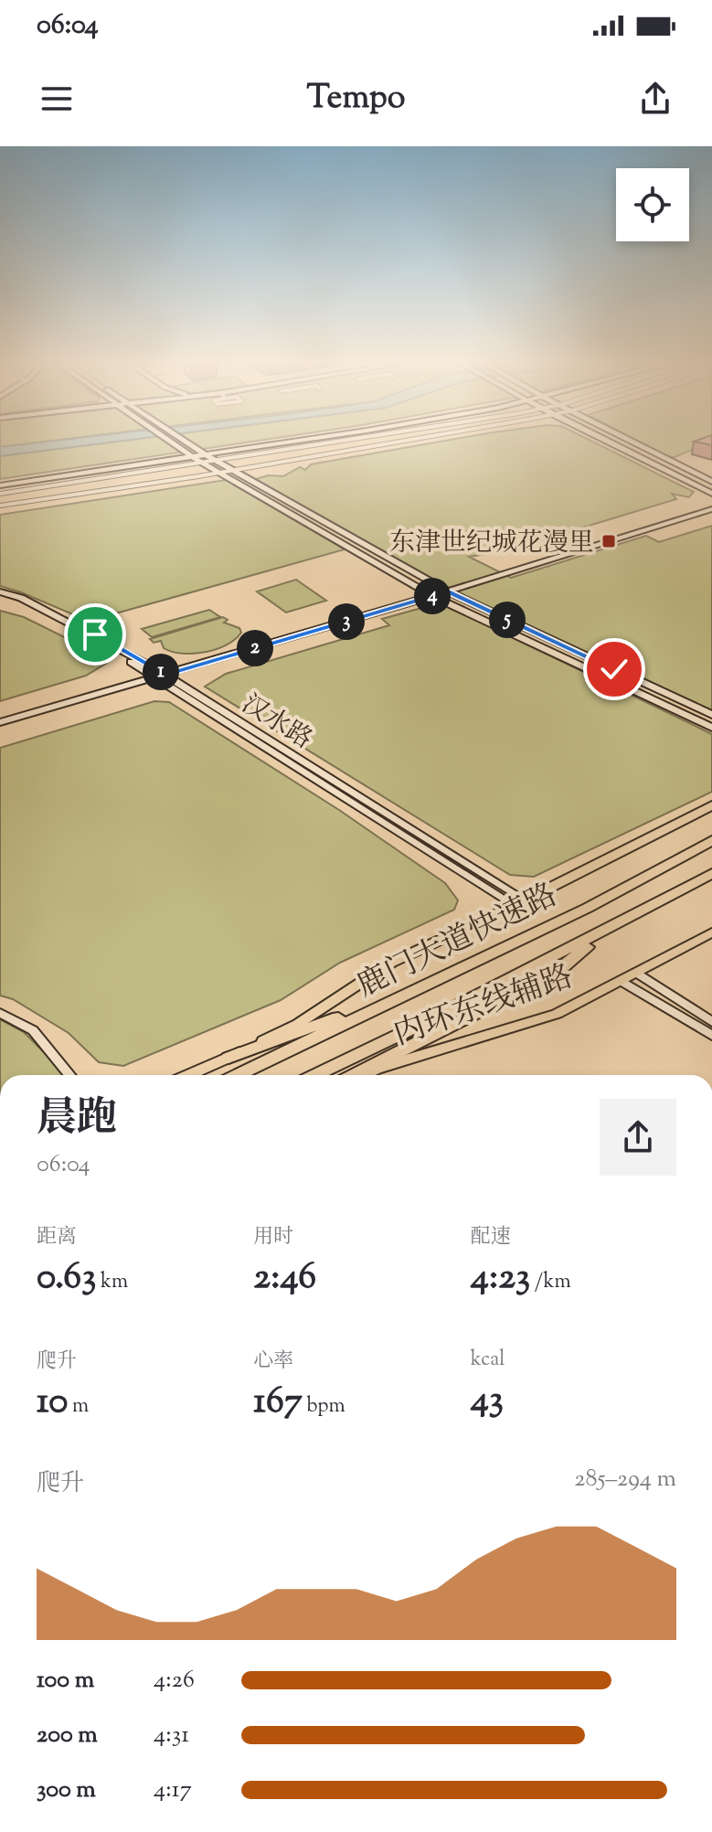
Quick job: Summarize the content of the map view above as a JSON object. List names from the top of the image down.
{
  "streets": {
    "highway": ["鹿门大道快速路"],
    "main road": ["内环东线辅路"],
    "street": ["汉水路"]
  },
  "crossings": [
    ["汉水路", "内环东线辅路"]
  ],
  "places": {
    "transit": ["东津世纪城花漫里"]
  },
  "page": {
    "status": "06:04",
    "header": "Tempo",
    "pins": [
      "4",
      "5",
      "3",
      "2",
      "1"
    ],
    "heading": ["晨跑", "06:04"],
    "stats": [
      ["距离", "0.63 km"],
      ["用时", "2:46"],
      ["配速", "4:23 /km"],
      ["爬升", "10 m"],
      ["心率", "167 bpm"],
      ["kcal", "43"]
    ],
    "chart": ["爬升", "285–294 m"],
    "list": [
      {
        "name": "100 m",
        "note": "4:26"
      },
      {
        "name": "200 m",
        "note": "4:31"
      },
      {
        "name": "300 m",
        "note": "4:17"
      }
    ]
  }
}
